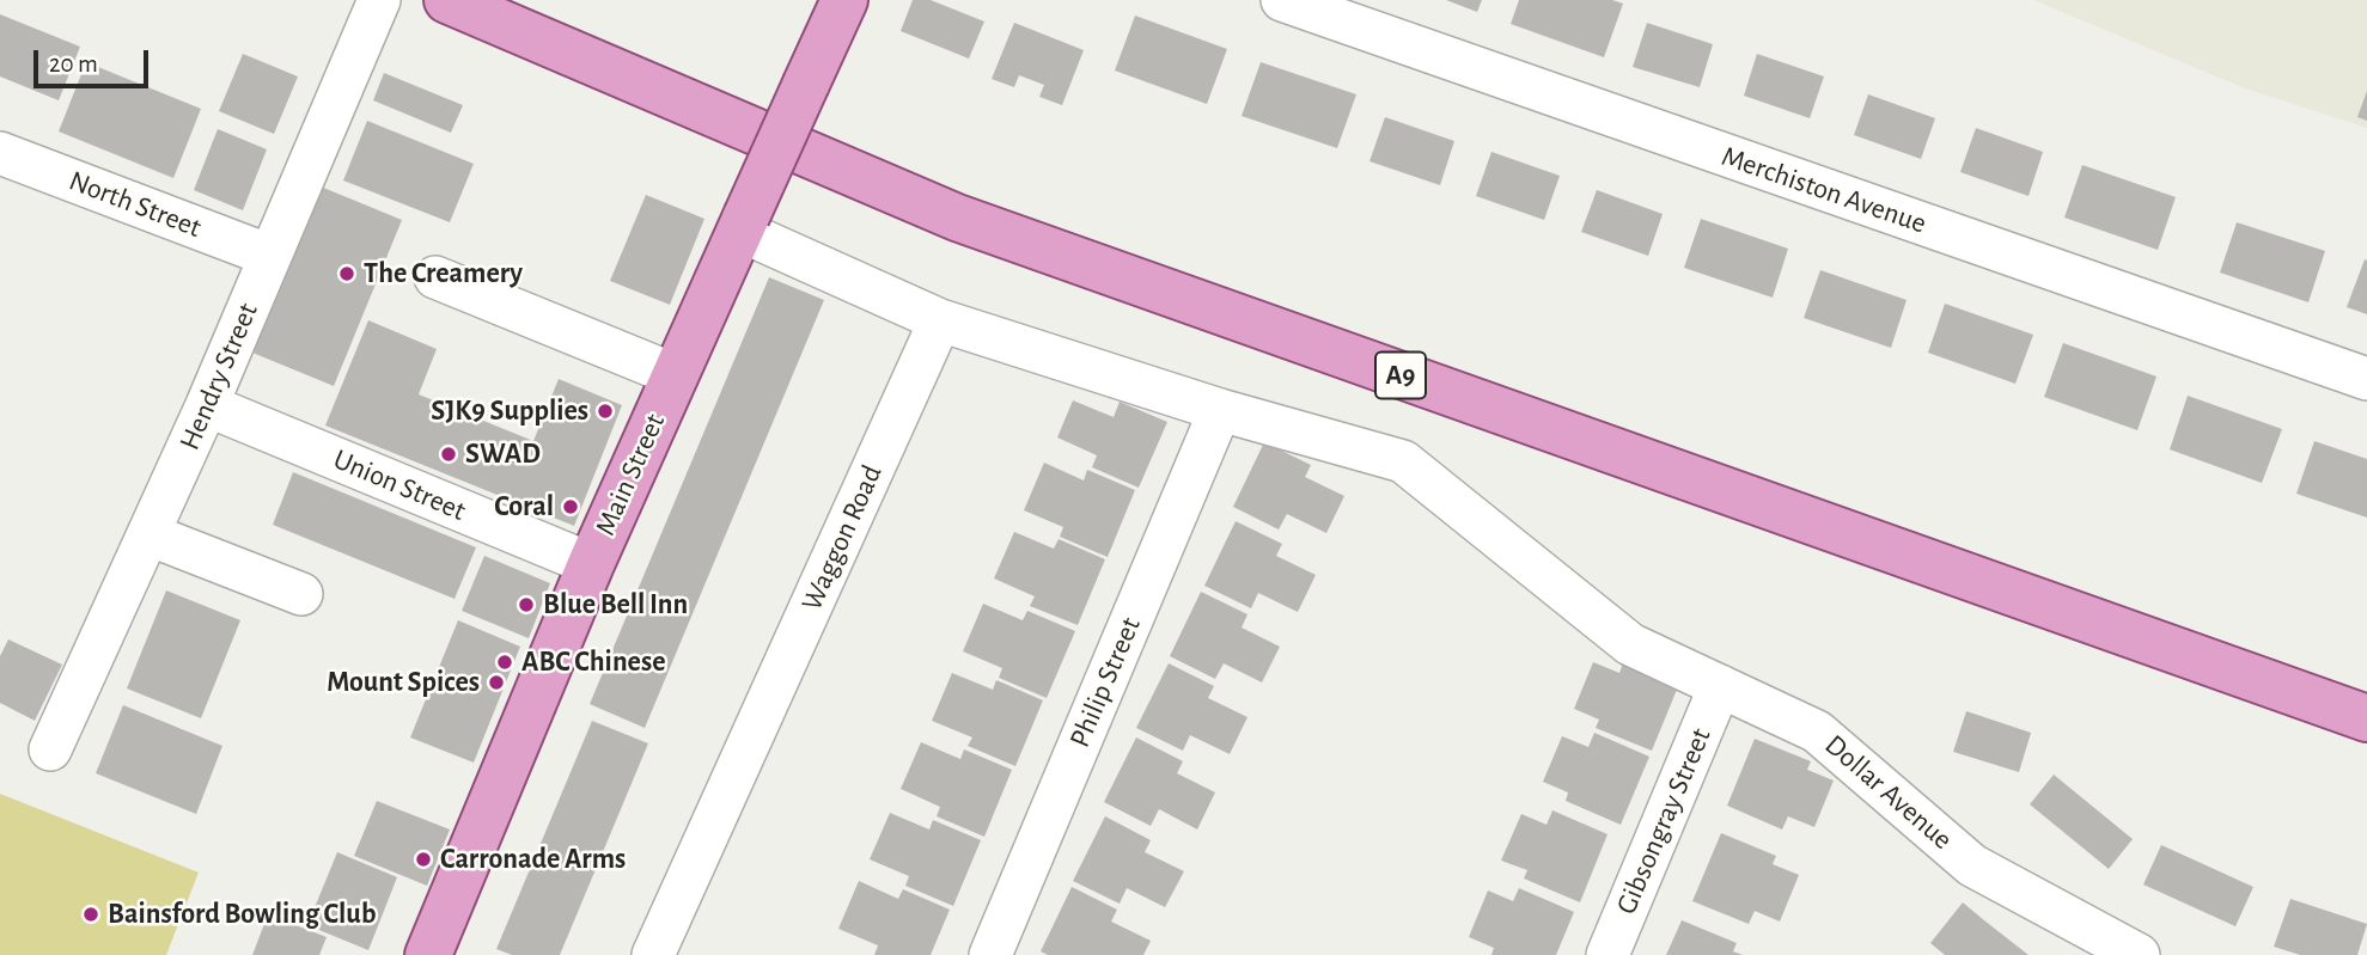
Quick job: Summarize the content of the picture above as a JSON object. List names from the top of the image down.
{
  "streets": {
    "main road": ["A9", "Main Street"],
    "street": [
      "Merchiston Avenue",
      "North Street",
      "Hendry Street",
      "Union Street",
      "Waggon Road",
      "Philip Street",
      "Dollar Avenue",
      "Gibsongray Street"
    ]
  },
  "crossings": [
    ["North Street", "Hendry Street"],
    ["Hendry Street", "Union Street"],
    ["Main Street", "Union Street"],
    ["Waggon Road", "Dollar Avenue"],
    ["Philip Street", "Dollar Avenue"],
    ["Dollar Avenue", "Gibsongray Street"]
  ],
  "places": [
    "The Creamery",
    "SJK9 Supplies",
    "SWAD",
    "Coral",
    "Blue Bell Inn",
    "ABC Chinese",
    "Mount Spices",
    "Carronade Arms",
    "Bainsford Bowling Club"
  ],
  "scale_bar": "20 m"
}
